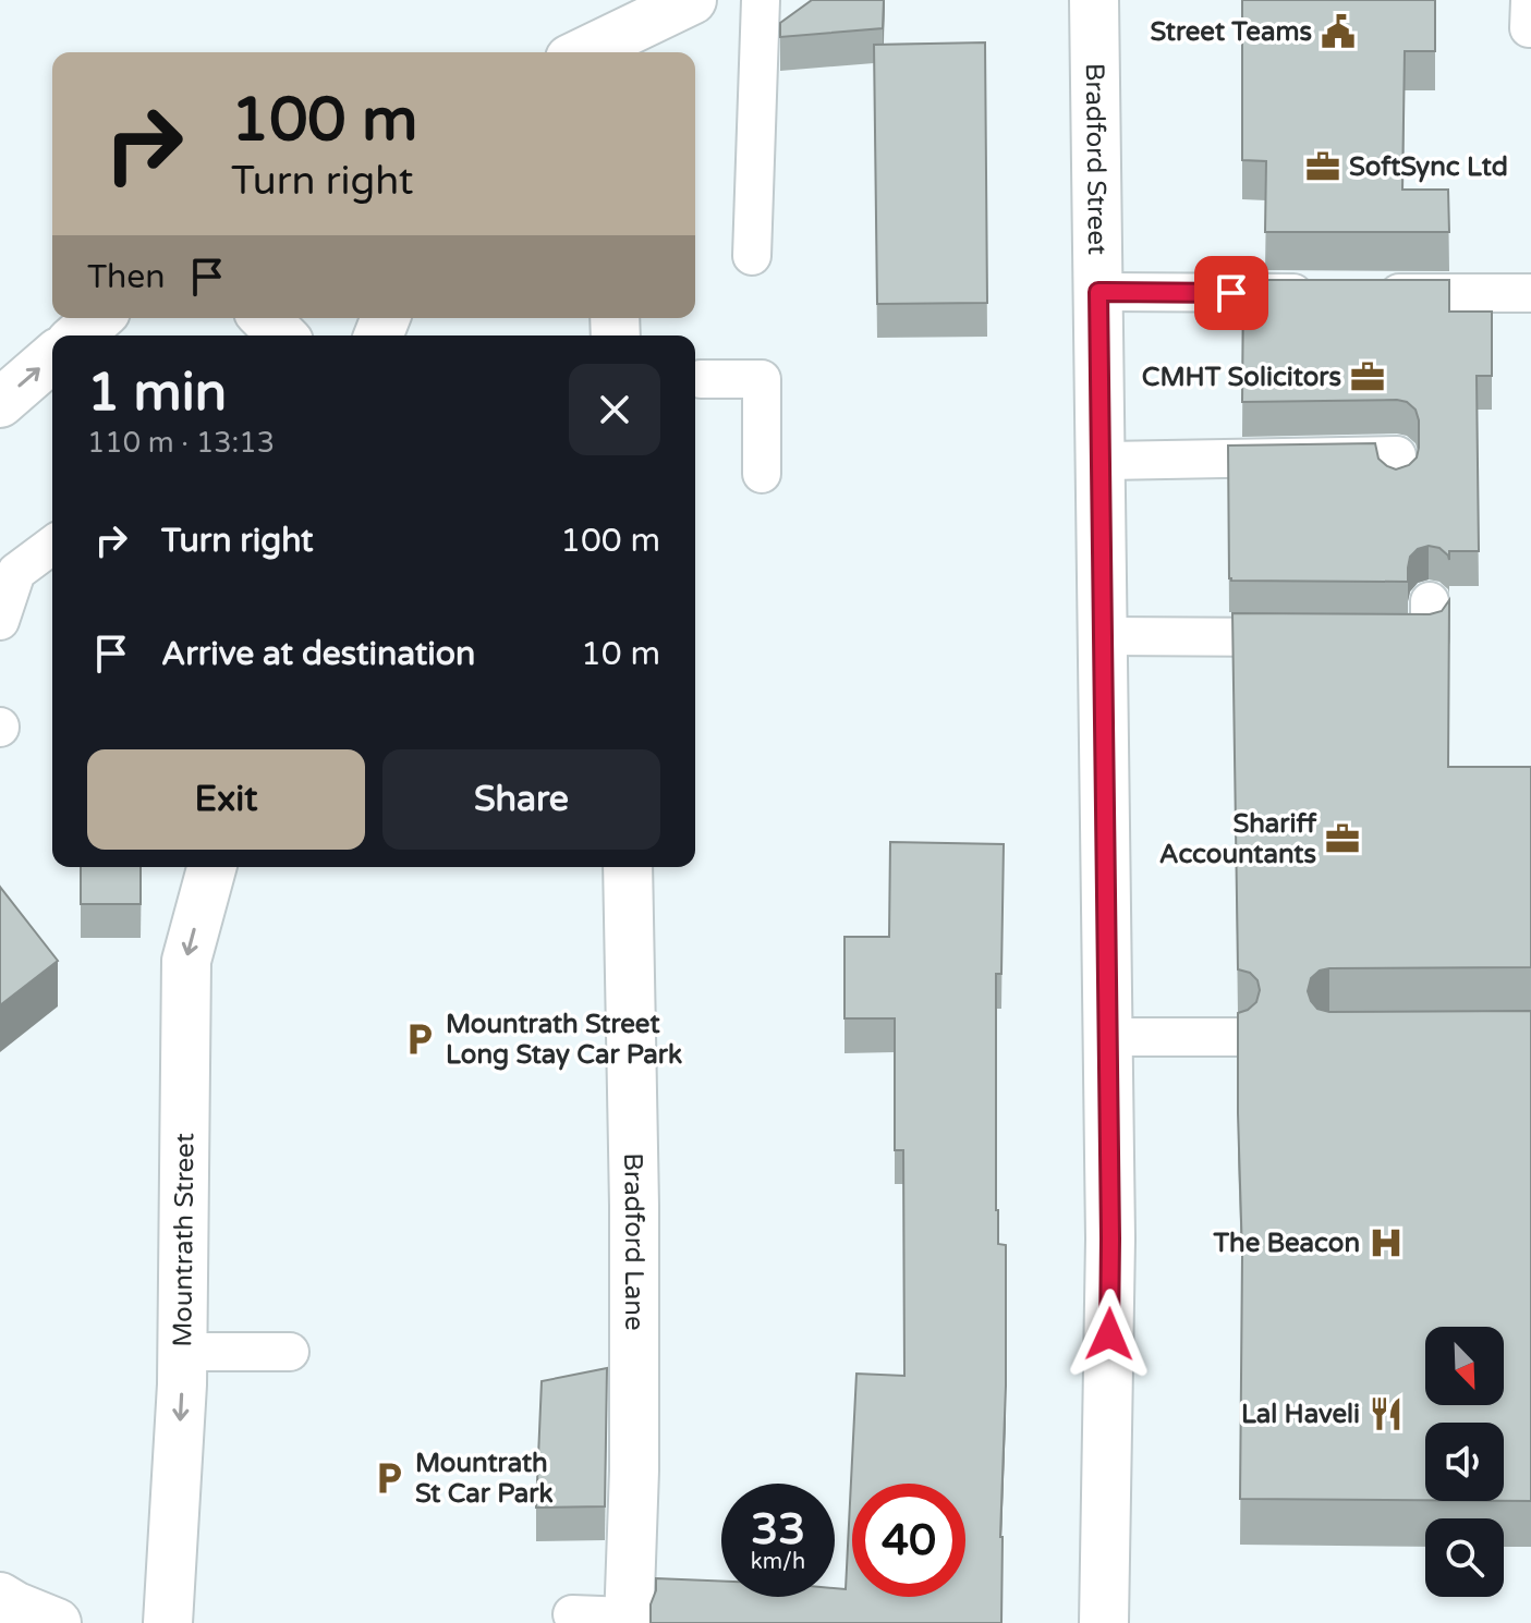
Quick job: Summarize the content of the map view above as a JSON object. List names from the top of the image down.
{
  "streets": {
    "street": ["Bradford Street", "Mountrath Street", "Bradford Lane"]
  },
  "one_way": ["Mountrath Street"],
  "places": {
    "public building": ["Street Teams"],
    "office": ["SoftSync Ltd", "CMHT Solicitors", "Shariff Accountants"],
    "parking": ["Mountrath Street Long Stay Car Park", "Mountrath St Car Park"],
    "hospital": ["The Beacon"],
    "restaurant": ["Lal Haveli"]
  },
  "north": "bottom right",
  "page": {
    "turn": ["100 m", "Turn right"],
    "then": "Then",
    "heading": ["1 min", "110 m · 13:13"],
    "list": [
      {
        "name": "Turn right",
        "value": "100 m"
      },
      {
        "name": "Arrive at destination",
        "value": "10 m"
      }
    ],
    "buttons": ["Exit", "Share"],
    "speed": "33 km/h",
    "limit": "40"
  }
}
